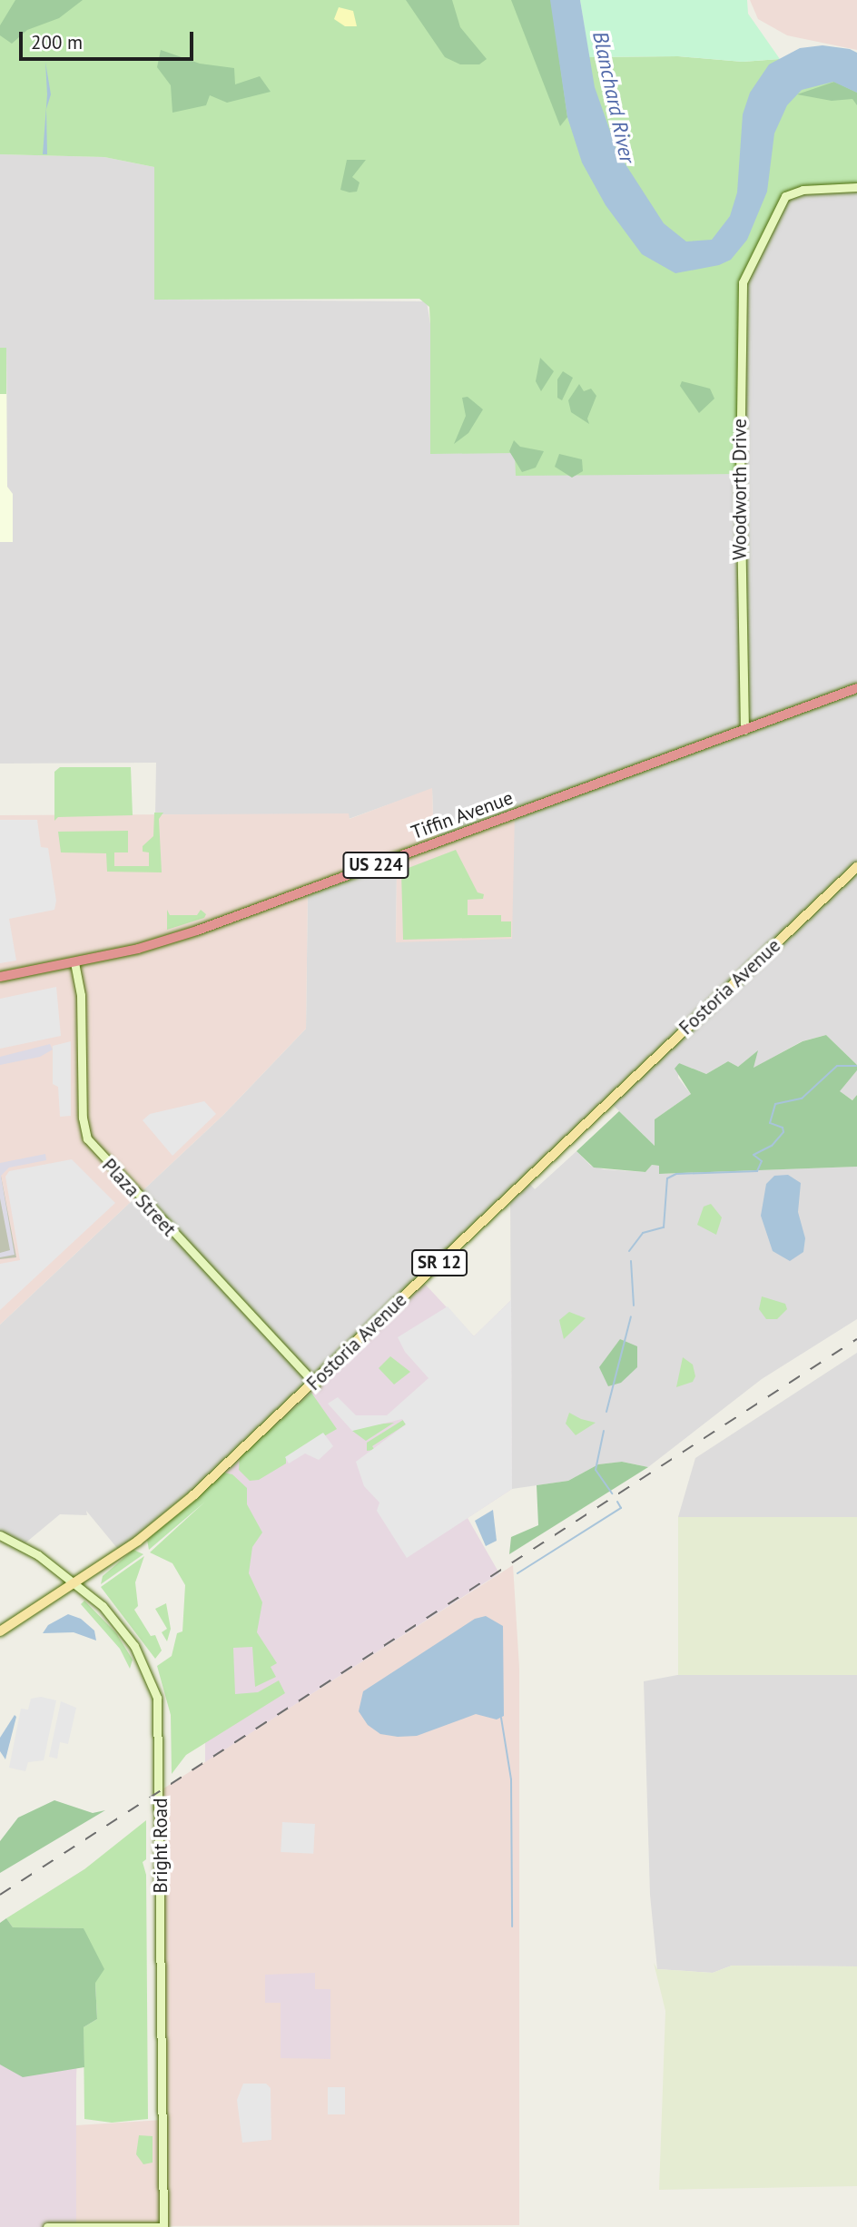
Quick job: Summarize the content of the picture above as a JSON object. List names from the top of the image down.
{
  "streets": {
    "highway": ["Tiffin Avenue", "US 224"],
    "main road": ["Fostoria Avenue", "SR 12"],
    "street": ["Woodworth Drive", "Plaza Street", "Bright Road"]
  },
  "crossings": [
    ["Woodworth Drive", "Tiffin Avenue"],
    ["Tiffin Avenue", "Plaza Street"],
    ["Fostoria Avenue", "Plaza Street"],
    ["Fostoria Avenue", "Bright Road"]
  ],
  "water": ["Blanchard River"],
  "scale_bar": "200 m"
}
